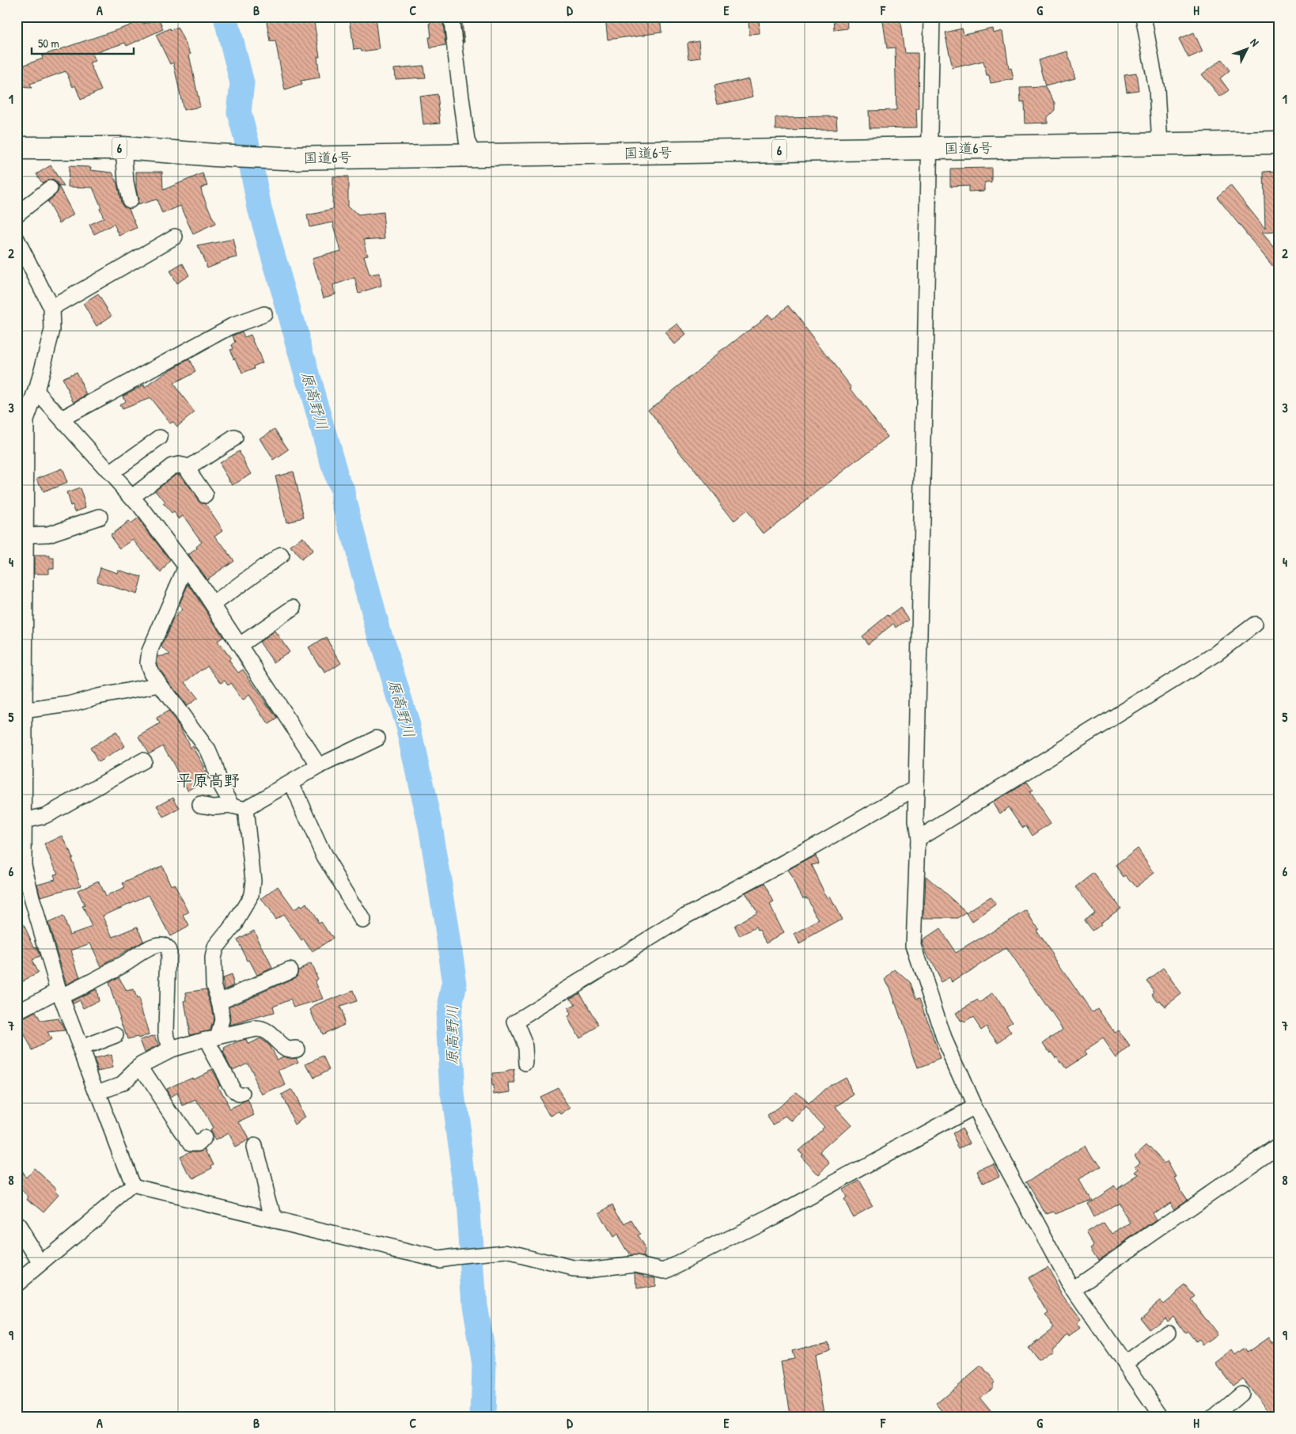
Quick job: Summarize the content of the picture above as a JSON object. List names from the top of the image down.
{
  "streets": {
    "highway": ["6", "国道6号"]
  },
  "districts": ["平原高野"],
  "water": ["原高野川"],
  "scale_bar": "50 m",
  "north": "top right",
  "grid": {
    "columns": [
      "A",
      "B",
      "C",
      "D",
      "E",
      "F",
      "G",
      "H"
    ],
    "rows": [
      "1",
      "2",
      "3",
      "4",
      "5",
      "6",
      "7",
      "8",
      "9"
    ]
  }
}
